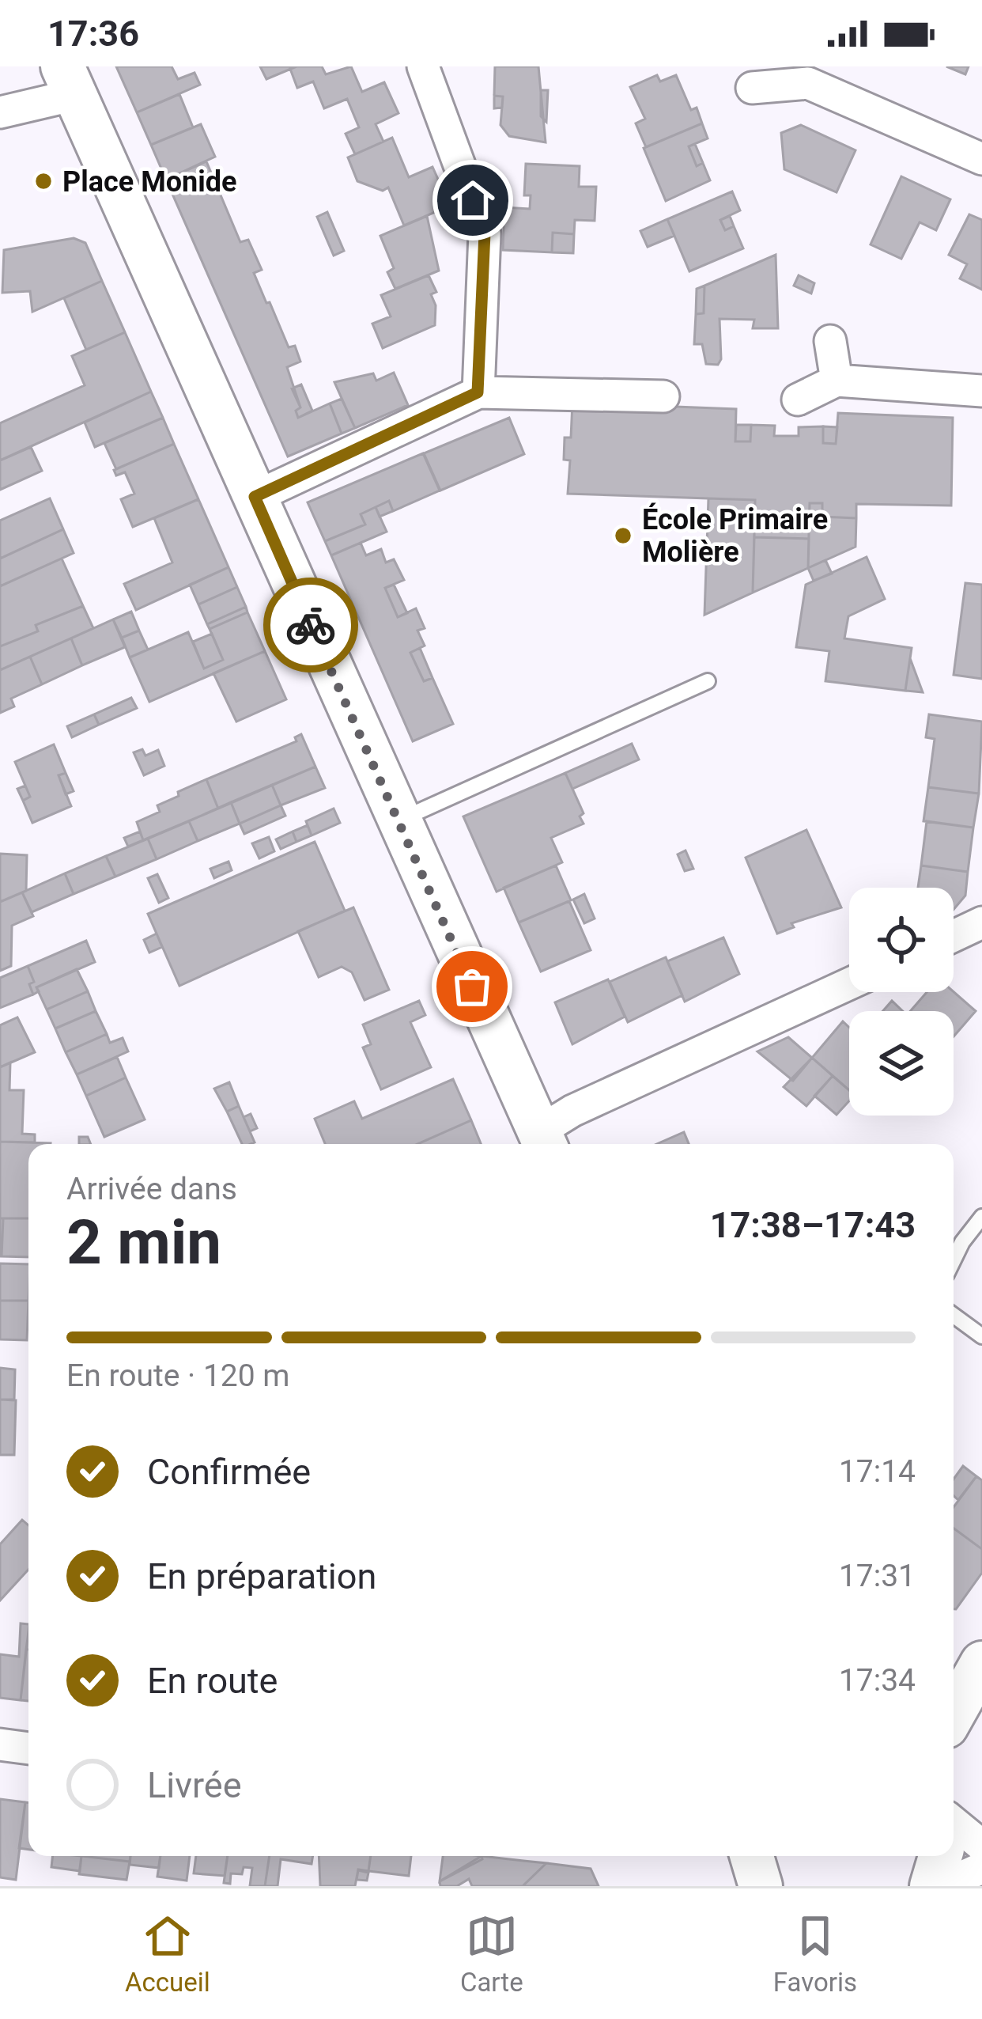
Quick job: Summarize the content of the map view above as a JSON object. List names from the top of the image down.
{
  "places": ["Place Monide", "École Primaire Molière"],
  "page": {
    "status": "17:36",
    "heading": ["2 min", "Arrivée dans", "17:38–17:43"],
    "bar": "En route · 120 m",
    "list": [
      ["Confirmée", "17:14"],
      ["En préparation", "17:31"],
      ["En route", "17:34"],
      "Livrée"
    ],
    "tabs": ["Accueil", "Carte", "Favoris"]
  }
}
